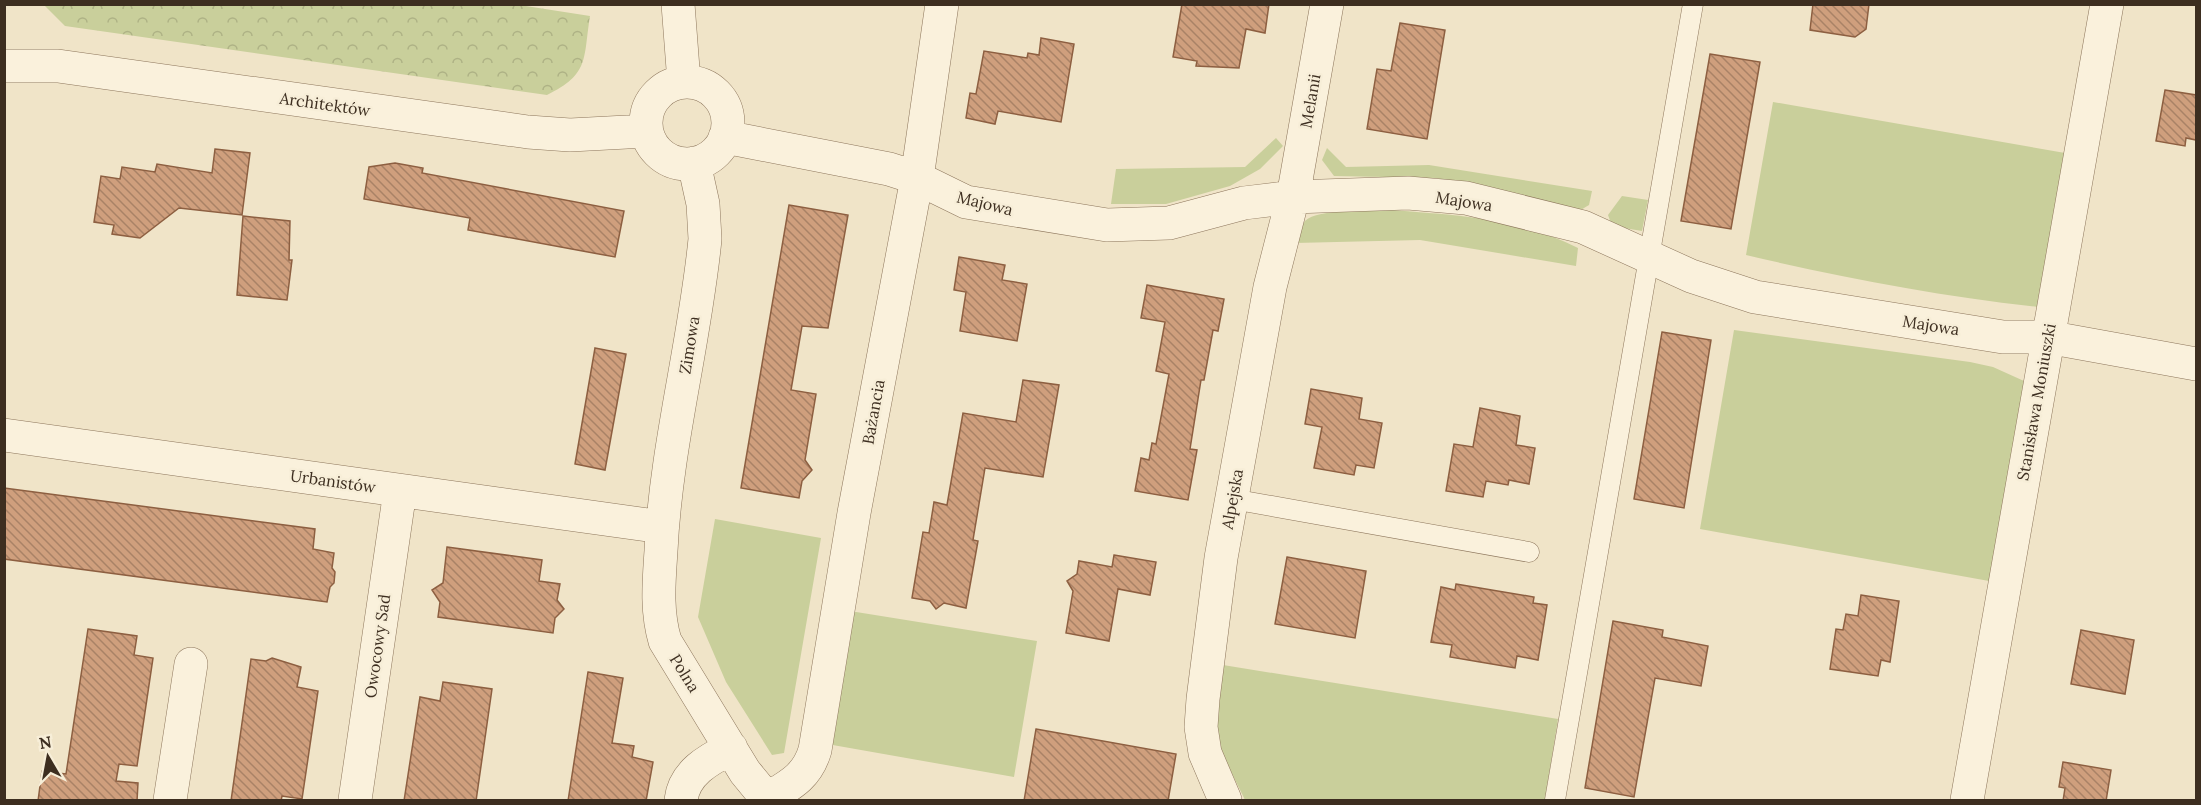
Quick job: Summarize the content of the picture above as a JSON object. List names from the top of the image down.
{
  "streets": {
    "street": [
      "Melanii",
      "Architektów",
      "Majowa",
      "Zimowa",
      "Stanisława Moniuszki",
      "Bażancia",
      "Urbanistów",
      "Alpejska",
      "Owocowy Sad",
      "Polna"
    ]
  },
  "crossings": [
    ["Melanii", "Majowa"],
    ["Melanii", "Alpejska"],
    ["Architektów", "Majowa"],
    ["Architektów", "Zimowa"],
    ["Majowa", "Zimowa"],
    ["Majowa", "Stanisława Moniuszki"],
    ["Majowa", "Bażancia"],
    ["Majowa", "Alpejska"],
    ["Zimowa", "Urbanistów"],
    ["Zimowa", "Polna"],
    ["Bażancia", "Polna"],
    ["Urbanistów", "Owocowy Sad"],
    ["Urbanistów", "Polna"]
  ],
  "north": "top"
}
